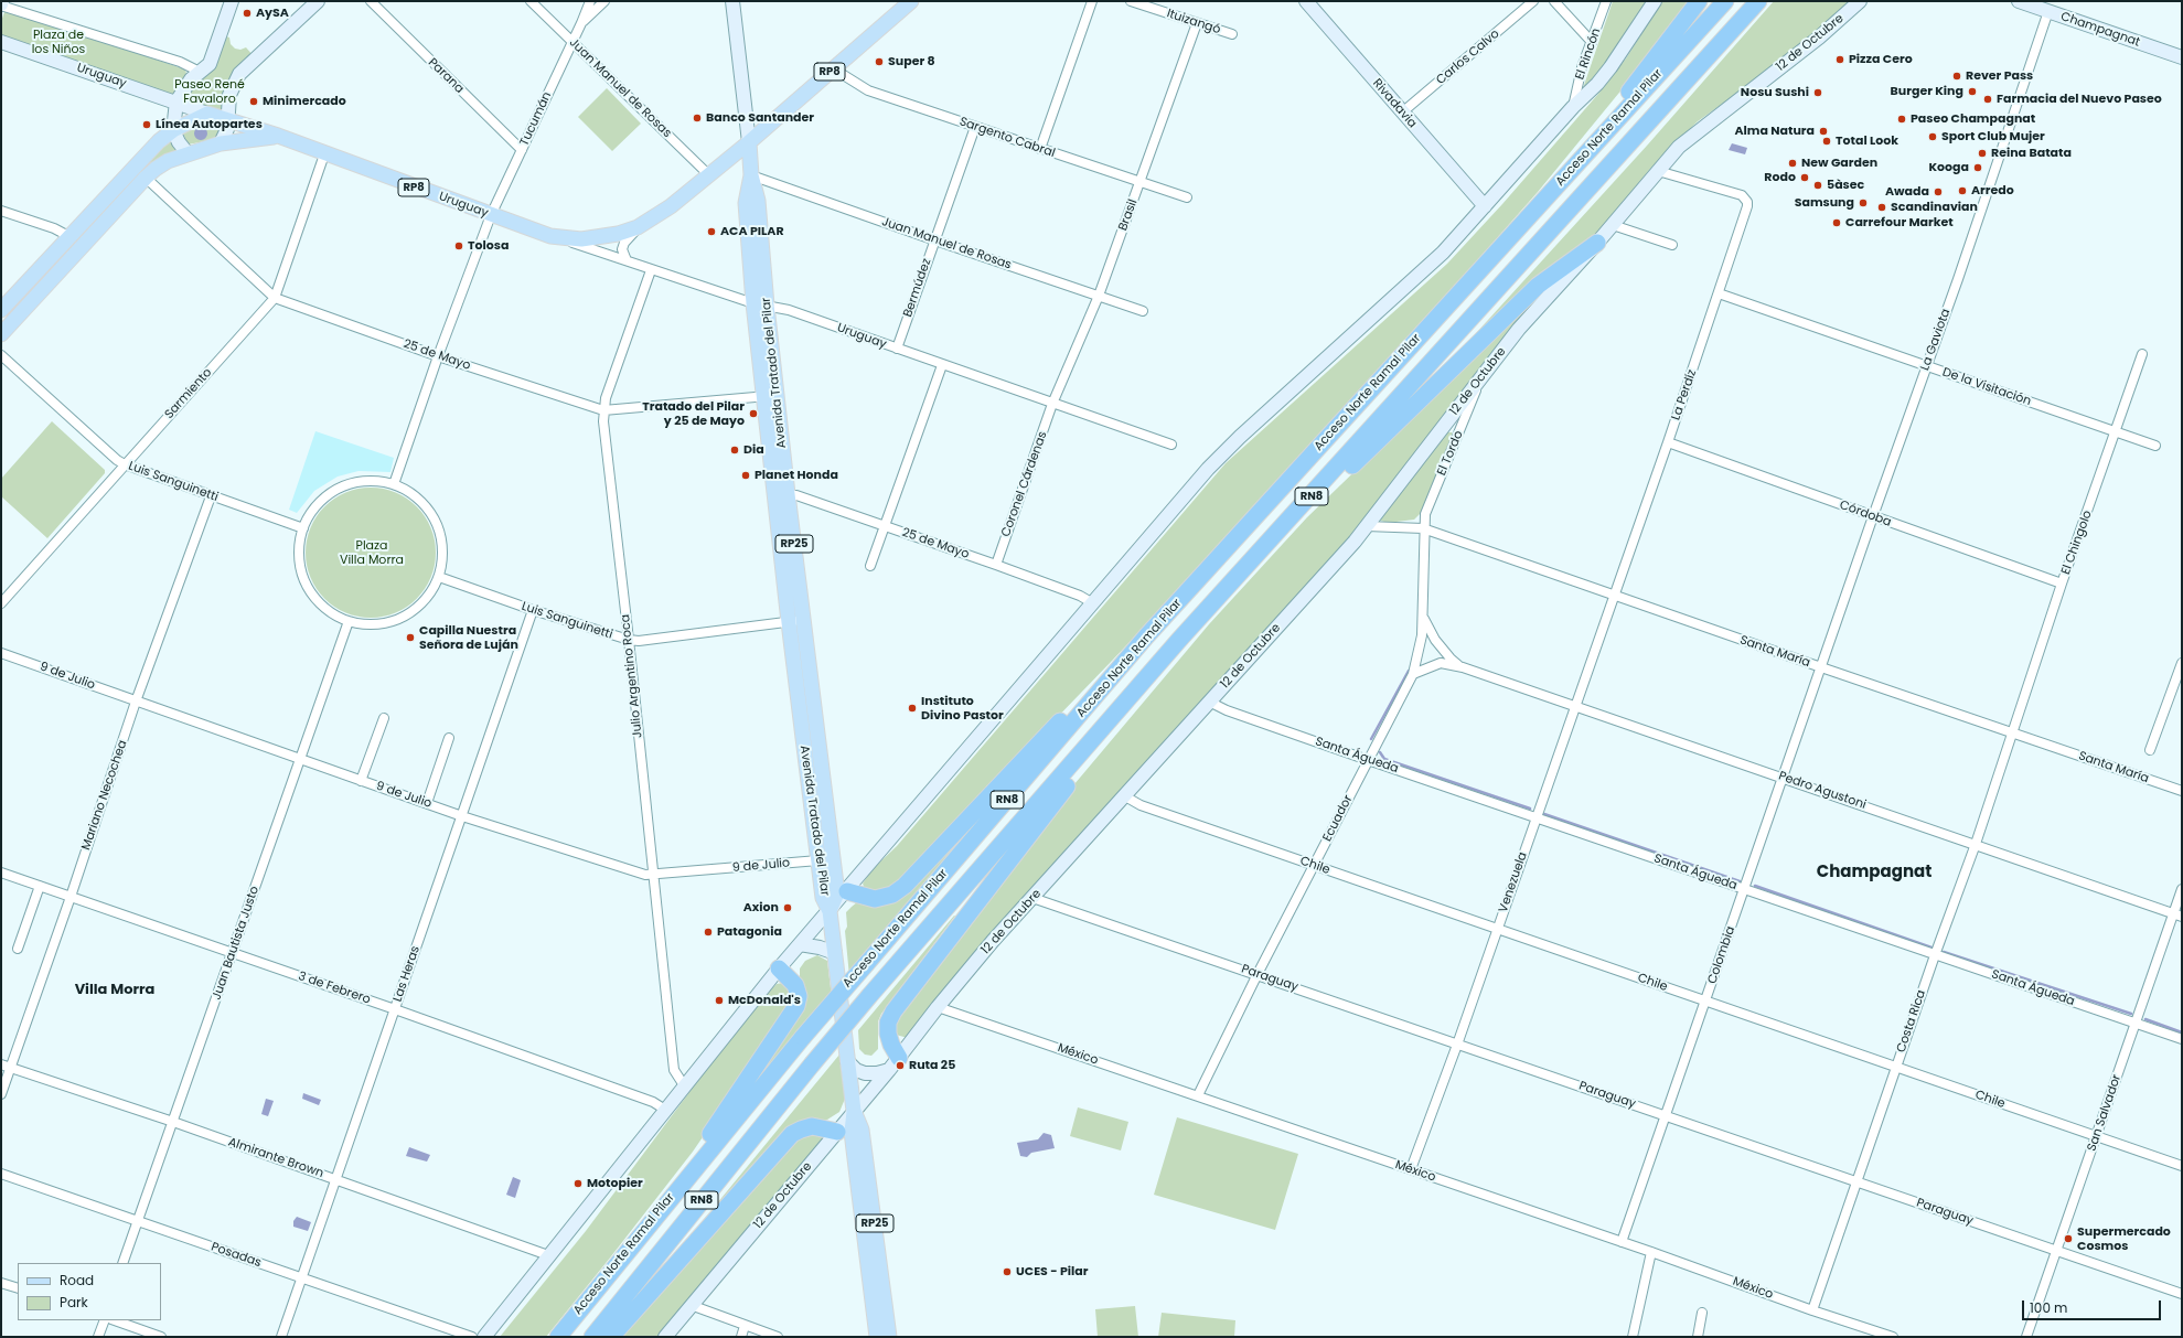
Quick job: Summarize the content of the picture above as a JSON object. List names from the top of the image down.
{
  "streets": {
    "highway": ["Acceso Norte Ramal Pilar", "RN8"],
    "main road": [
      "RP8",
      "Uruguay",
      "Avenida Tratado del Pilar",
      "RP25"
    ],
    "street": [
      "Ituizangó",
      "Champagnat",
      "12 de Octubre",
      "El Rincón",
      "Carlos Calvo",
      "Parana",
      "Juan Manuel de Rosas",
      "Rivadavia",
      "Tucumán",
      "Sargento Cabral",
      "Brasil",
      "Bermúdez",
      "La Gaviota",
      "25 de Mayo",
      "De la Visitación",
      "Sarmiento",
      "La Perdíz",
      "El Tordo",
      "Luis Sanguinetti",
      "Coronel Cárdenas",
      "Córdoba",
      "El Chingolo",
      "Santa María",
      "9 de Julio",
      "Julio Argentino Roca",
      "Santa Águeda",
      "Pedro Agustoni",
      "Mariano Necochea",
      "Ecuador",
      "Chile",
      "Venezuela",
      "Juan Bautista Justo",
      "Colombia",
      "Las Heras",
      "Paraguay",
      "3 de Febrero",
      "Costa Rica",
      "México",
      "San Salvador",
      "Almirante Brown",
      "Posadas"
    ]
  },
  "crossings": [
    ["Ituizangó", "Brasil"],
    ["Champagnat", "La Gaviota"],
    ["12 de Octubre", "La Perdíz"],
    ["12 de Octubre", "El Tordo"],
    ["12 de Octubre", "RP25"],
    ["12 de Octubre", "Santa María"],
    ["12 de Octubre", "Santa Águeda"],
    ["12 de Octubre", "Chile"],
    ["12 de Octubre", "Paraguay"],
    ["12 de Octubre", "México"],
    ["Carlos Calvo", "Rivadavia"],
    ["RP8", "Uruguay"],
    ["RP8", "Juan Manuel de Rosas"],
    ["RP8", "Sargento Cabral"],
    ["RP8", "25 de Mayo"],
    ["RP8", "Avenida Tratado del Pilar"],
    ["RP8", "RP25"],
    ["Uruguay", "Tucumán"],
    ["Uruguay", "Brasil"],
    ["Uruguay", "Bermúdez"],
    ["Uruguay", "Avenida Tratado del Pilar"],
    ["Uruguay", "Sarmiento"],
    ["Uruguay", "Coronel Cárdenas"],
    ["Uruguay", "Julio Argentino Roca"],
    ["Parana", "Tucumán"],
    ["Juan Manuel de Rosas", "Tucumán"],
    ["Juan Manuel de Rosas", "Brasil"],
    ["Juan Manuel de Rosas", "Bermúdez"],
    ["Juan Manuel de Rosas", "Avenida Tratado del Pilar"],
    ["Sargento Cabral", "Brasil"],
    ["Sargento Cabral", "Bermúdez"],
    ["Brasil", "Coronel Cárdenas"],
    ["La Gaviota", "De la Visitación"],
    ["La Gaviota", "Córdoba"],
    ["La Gaviota", "Santa María"],
    ["La Gaviota", "Colombia"],
    ["25 de Mayo", "Avenida Tratado del Pilar"],
    ["25 de Mayo", "Sarmiento"],
    ["25 de Mayo", "Coronel Cárdenas"],
    ["25 de Mayo", "Julio Argentino Roca"],
    ["Avenida Tratado del Pilar", "Luis Sanguinetti"],
    ["Avenida Tratado del Pilar", "RP25"],
    ["Avenida Tratado del Pilar", "9 de Julio"],
    ["De la Visitación", "La Perdíz"],
    ["De la Visitación", "El Chingolo"],
    ["Sarmiento", "Luis Sanguinetti"],
    ["La Perdíz", "Córdoba"],
    ["La Perdíz", "Santa María"],
    ["La Perdíz", "Venezuela"],
    ["El Tordo", "Santa María"],
    ["El Tordo", "Ecuador"],
    ["Luis Sanguinetti", "Julio Argentino Roca"],
    ["Luis Sanguinetti", "Mariano Necochea"],
    ["Luis Sanguinetti", "Juan Bautista Justo"],
    ["Luis Sanguinetti", "Las Heras"],
    ["Córdoba", "El Chingolo"],
    ["El Chingolo", "Santa María"],
    ["El Chingolo", "Costa Rica"],
    ["Santa María", "Ecuador"],
    ["Santa María", "Venezuela"],
    ["Santa María", "Colombia"],
    ["Santa María", "Costa Rica"],
    ["9 de Julio", "Julio Argentino Roca"],
    ["9 de Julio", "Mariano Necochea"],
    ["9 de Julio", "Juan Bautista Justo"],
    ["9 de Julio", "Las Heras"],
    ["Santa Águeda", "Ecuador"],
    ["Santa Águeda", "Venezuela"],
    ["Santa Águeda", "Colombia"],
    ["Santa Águeda", "Costa Rica"],
    ["Santa Águeda", "San Salvador"],
    ["Pedro Agustoni", "Ecuador"],
    ["Pedro Agustoni", "Venezuela"],
    ["Pedro Agustoni", "Colombia"],
    ["Pedro Agustoni", "Costa Rica"],
    ["Pedro Agustoni", "San Salvador"],
    ["Mariano Necochea", "3 de Febrero"],
    ["Mariano Necochea", "Almirante Brown"],
    ["Ecuador", "Chile"],
    ["Ecuador", "Paraguay"],
    ["Ecuador", "México"],
    ["Chile", "Venezuela"],
    ["Chile", "Colombia"],
    ["Chile", "Costa Rica"],
    ["Chile", "San Salvador"],
    ["Venezuela", "Paraguay"],
    ["Venezuela", "México"],
    ["Juan Bautista Justo", "3 de Febrero"],
    ["Juan Bautista Justo", "Almirante Brown"],
    ["Juan Bautista Justo", "Posadas"],
    ["Colombia", "Paraguay"],
    ["Colombia", "México"],
    ["Las Heras", "3 de Febrero"],
    ["Las Heras", "Almirante Brown"],
    ["Las Heras", "Posadas"],
    ["Paraguay", "Costa Rica"],
    ["Paraguay", "San Salvador"],
    ["Costa Rica", "México"]
  ],
  "districts": ["Champagnat", "Villa Morra"],
  "parks": ["Plaza de los Niños", "Paseo René Favaloro", "Plaza Villa Morra"],
  "places": [
    "AySA",
    "Pizza Cero",
    "Super 8",
    "Rever Pass",
    "Burger King",
    "Nosu Sushi",
    "Farmacia del Nuevo Paseo",
    "Minimercado",
    "Banco Santander",
    "Paseo Champagnat",
    "Línea Autopartes",
    "Alma Natura",
    "Sport Club Mujer",
    "Total Look",
    "Reina Batata",
    "New Garden",
    "Kooga",
    "Rodo",
    "5àsec",
    "Arredo",
    "Awada",
    "Samsung",
    "Scandinavian",
    "Carrefour Market",
    "ACA PILAR",
    "Tolosa",
    "Tratado del Pilar y 25 de Mayo",
    "Dia",
    "Planet Honda",
    "Capilla Nuestra Señora de Luján",
    "Instituto Divino Pastor",
    "Axion",
    "Patagonia",
    "McDonald's",
    "Ruta 25",
    "Motopier",
    "Supermercado Cosmos",
    "UCES - Pilar"
  ],
  "legend": ["Road", "Park"],
  "scale_bar": "100 m"
}
